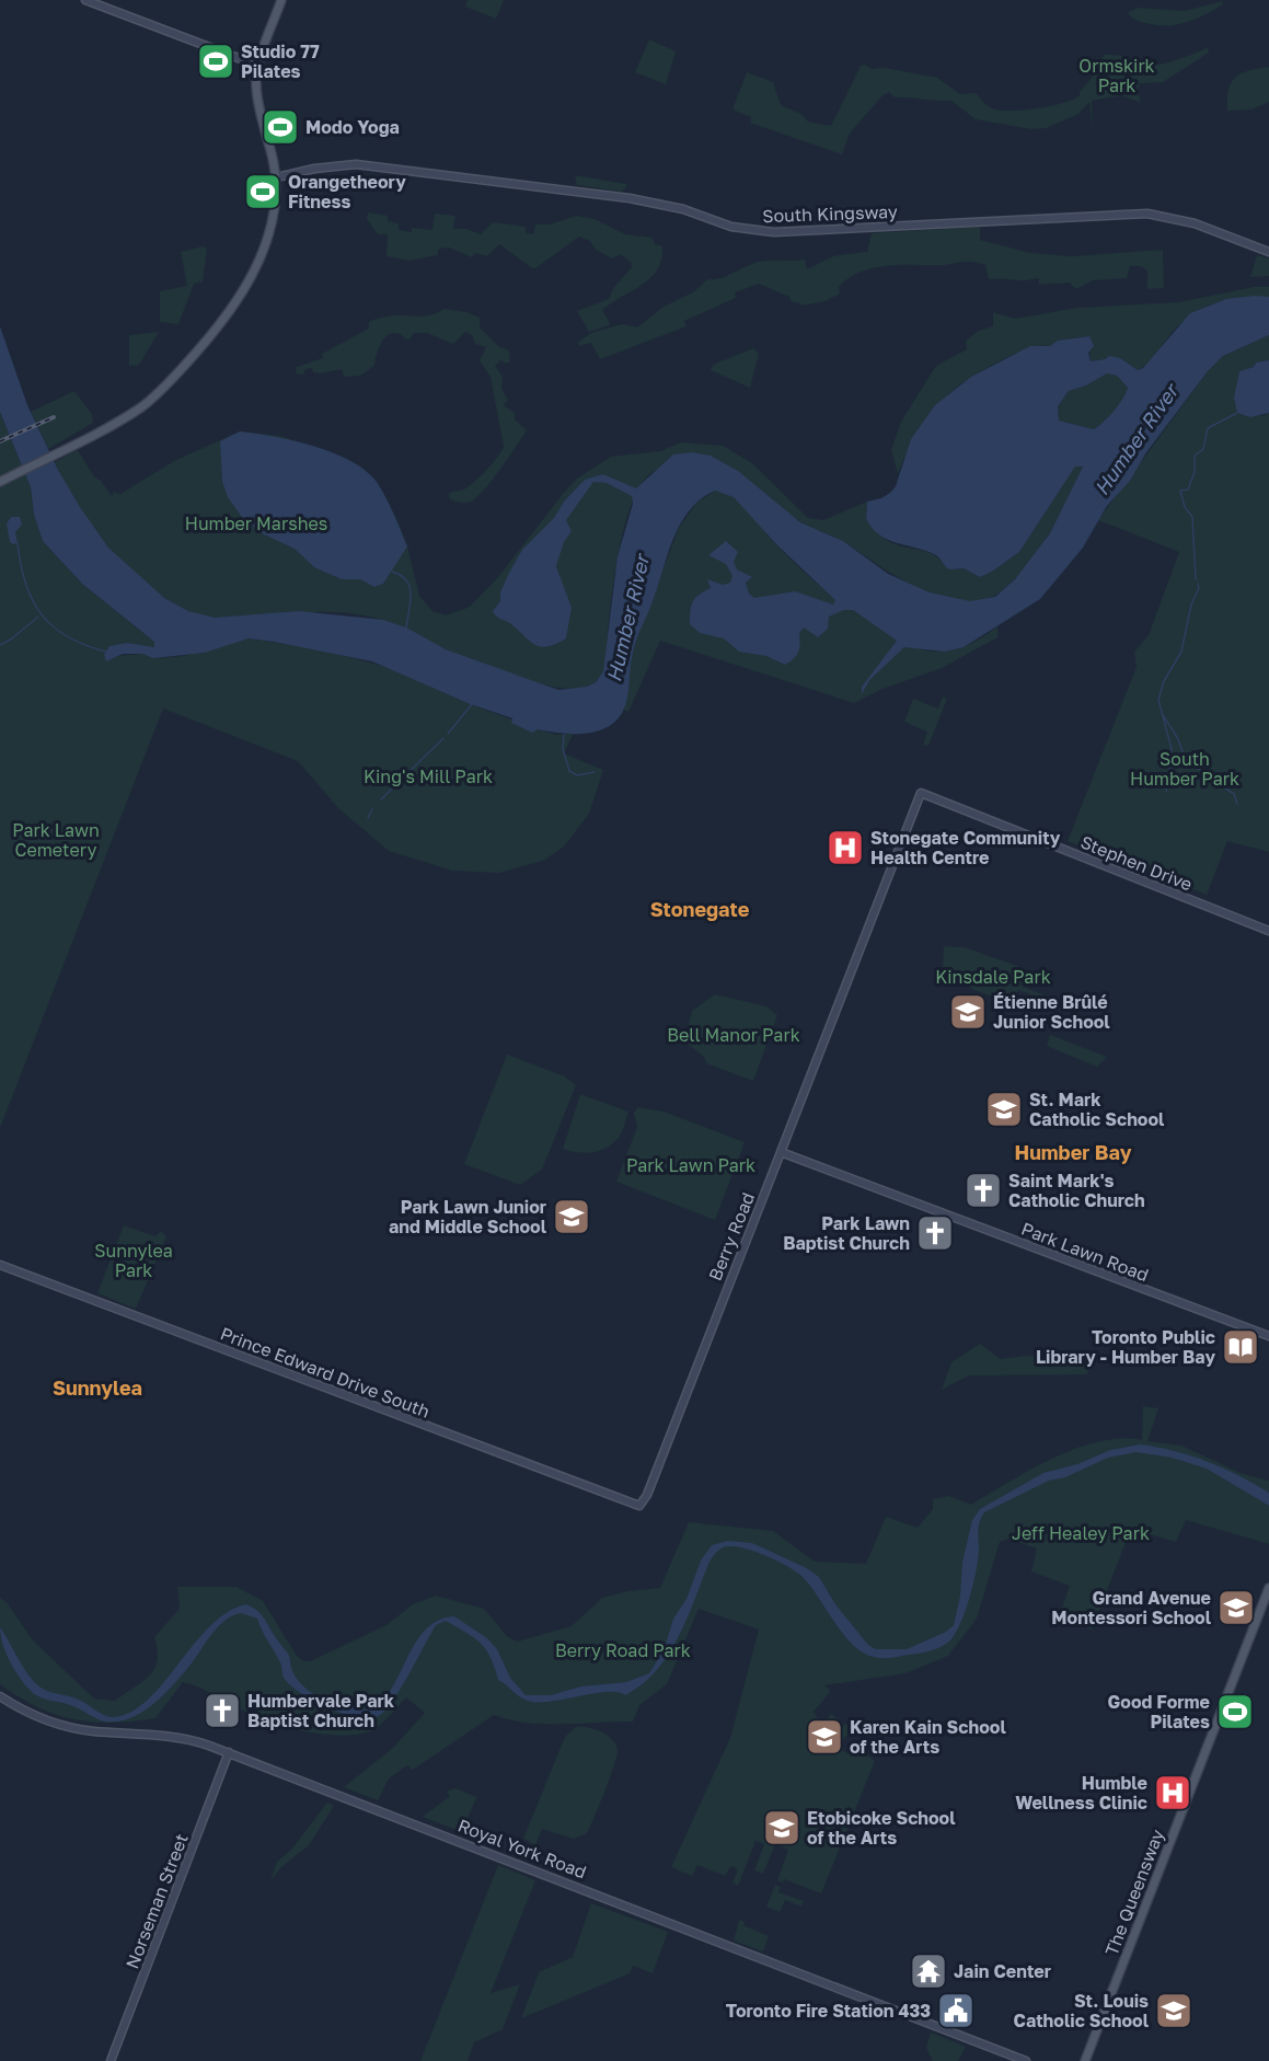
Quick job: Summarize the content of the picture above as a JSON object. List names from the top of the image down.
{
  "streets": {
    "main road": ["The Queensway"],
    "street": [
      "South Kingsway",
      "Stephen Drive",
      "Berry Road",
      "Park Lawn Road",
      "Prince Edward Drive South",
      "Royal York Road",
      "Norseman Street"
    ]
  },
  "crossings": [
    ["Stephen Drive", "Berry Road"],
    ["Berry Road", "Park Lawn Road"],
    ["Berry Road", "Prince Edward Drive South"],
    ["Royal York Road", "Norseman Street"]
  ],
  "districts": ["Stonegate", "Humber Bay", "Sunnylea"],
  "water": ["Humber River"],
  "parks": [
    "Ormskirk Park",
    "Humber Marshes",
    "South Humber Park",
    "King's Mill Park",
    "Park Lawn Cemetery",
    "Kinsdale Park",
    "Bell Manor Park",
    "Park Lawn Park",
    "Sunnylea Park",
    "Jeff Healey Park",
    "Berry Road Park"
  ],
  "places": {
    "sports": [
      "Studio 77 Pilates",
      "Modo Yoga",
      "Orangetheory Fitness",
      "Good Forme Pilates"
    ],
    "hospital": ["Stonegate Community Health Centre", "Humble Wellness Clinic"],
    "school or university": [
      "Étienne Brûlé Junior School",
      "St. Mark Catholic School",
      "Park Lawn Junior and Middle School",
      "Grand Avenue Montessori School",
      "Karen Kain School of the Arts",
      "Etobicoke School of the Arts",
      "St. Louis Catholic School"
    ],
    "church": ["Saint Mark's Catholic Church", "Park Lawn Baptist Church", "Humbervale Park Baptist Church"],
    "library": ["Toronto Public Library - Humber Bay"],
    "temple": ["Jain Center"],
    "public building": ["Toronto Fire Station 433"]
  }
}
